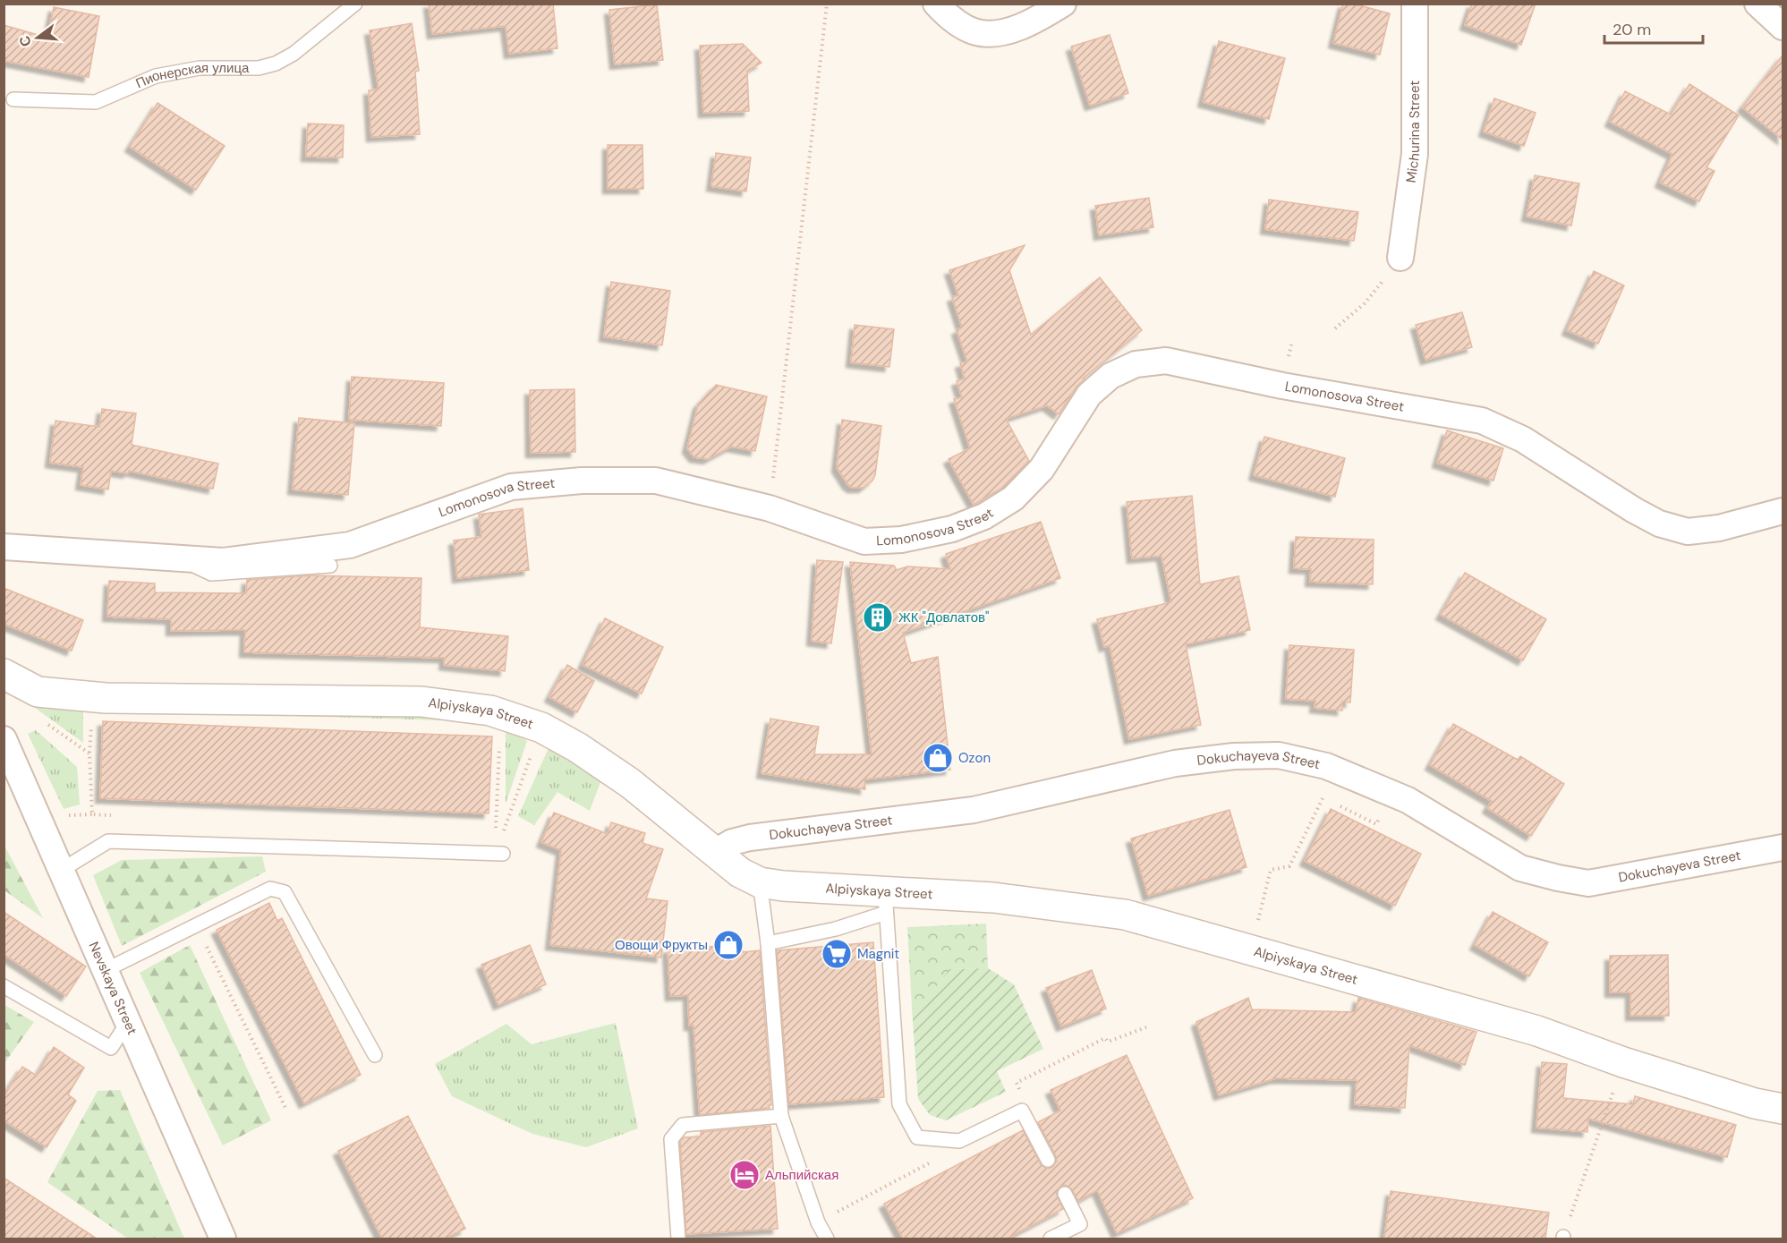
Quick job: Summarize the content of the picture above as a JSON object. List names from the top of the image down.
{
  "streets": {
    "street": [
      "Michurina Street",
      "Lomonosova Street",
      "Alpiyskaya Street",
      "Dokuchayeva Street",
      "Nevskaya Street"
    ],
    "lane": ["Пионерская улица"]
  },
  "crossings": [
    ["Alpiyskaya Street", "Dokuchayeva Street"]
  ],
  "places": {
    "building": ["ЖК \"Довлатов\""],
    "shop": ["Ozon", "Овощи Фрукты"],
    "supermarket": ["Magnit"],
    "hotel": ["Альпийская"]
  },
  "scale_bar": "20 m",
  "north": "left"
}
